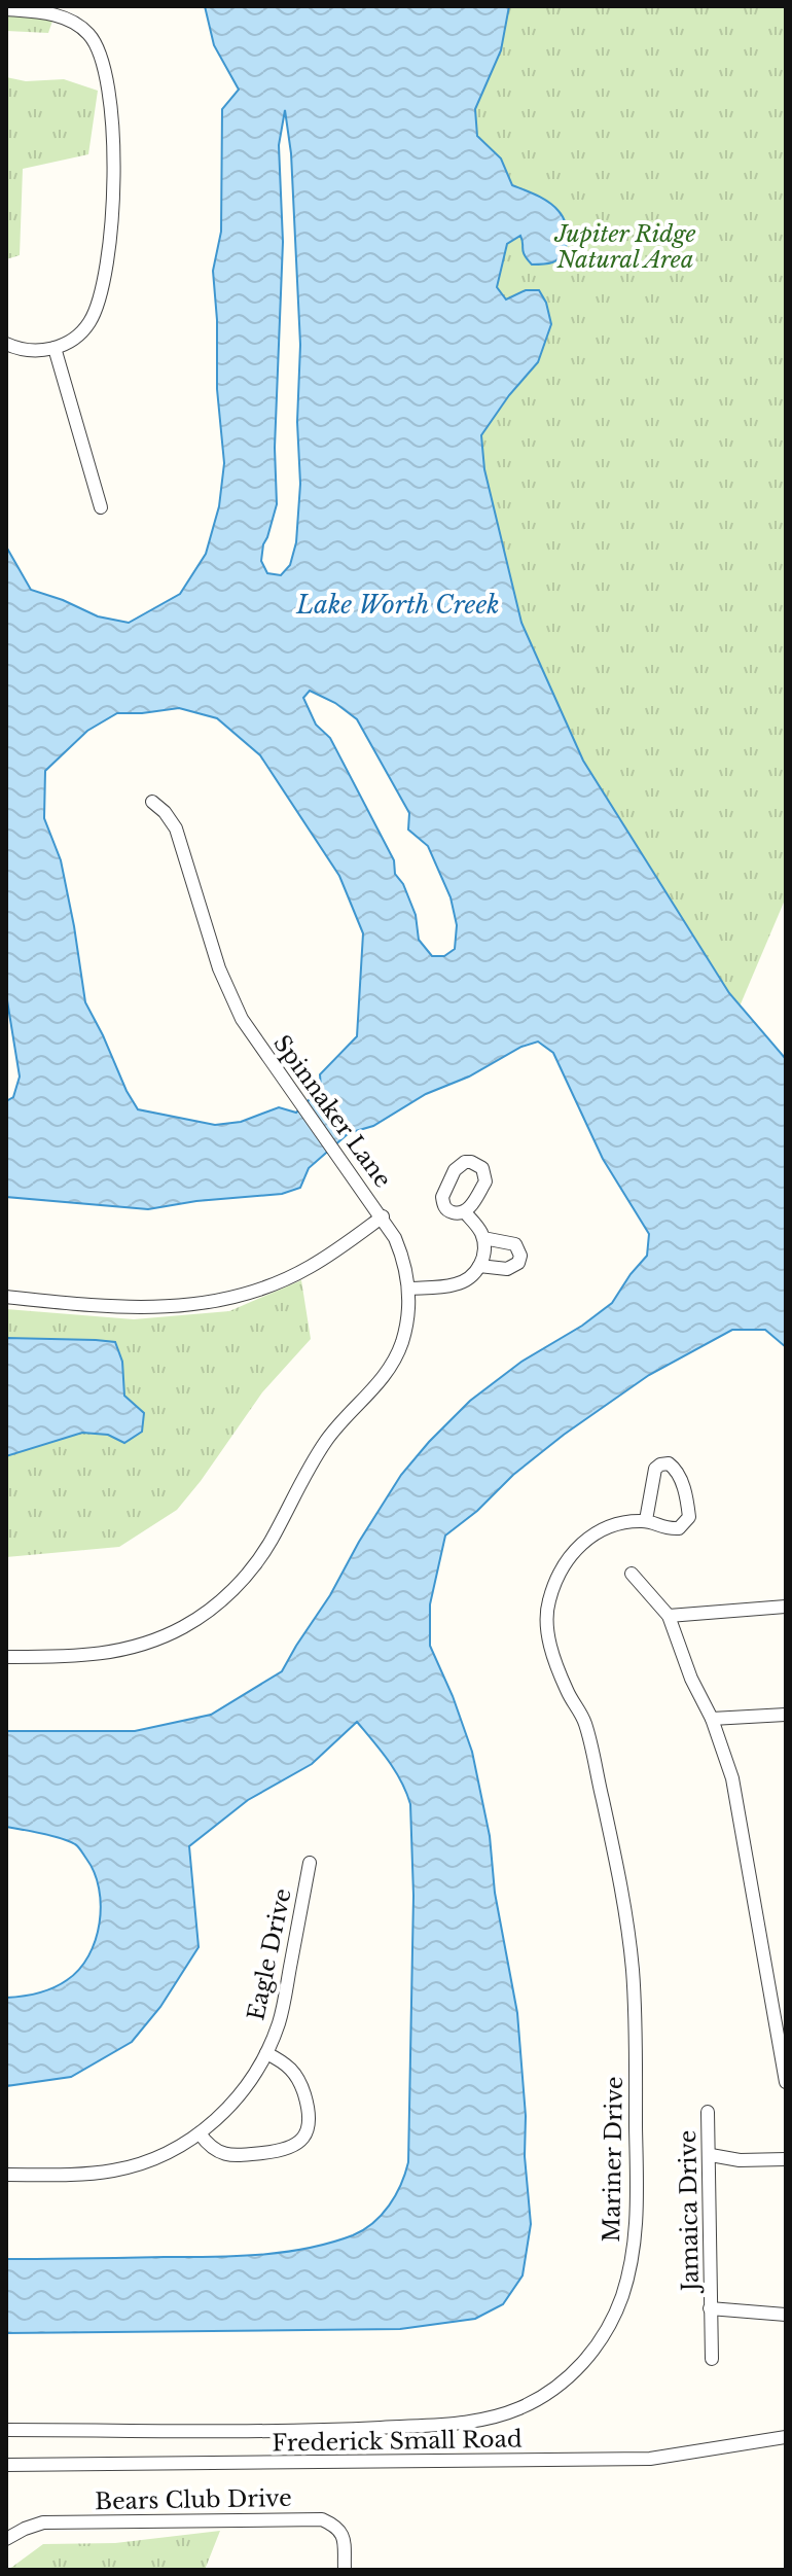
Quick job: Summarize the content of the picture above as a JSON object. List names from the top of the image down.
{
  "streets": {
    "street": [
      "Spinnaker Lane",
      "Eagle Drive",
      "Mariner Drive",
      "Jamaica Drive",
      "Frederick Small Road",
      "Bears Club Drive"
    ]
  },
  "water": ["Lake Worth Creek"],
  "parks": ["Jupiter Ridge Natural Area"]
}
